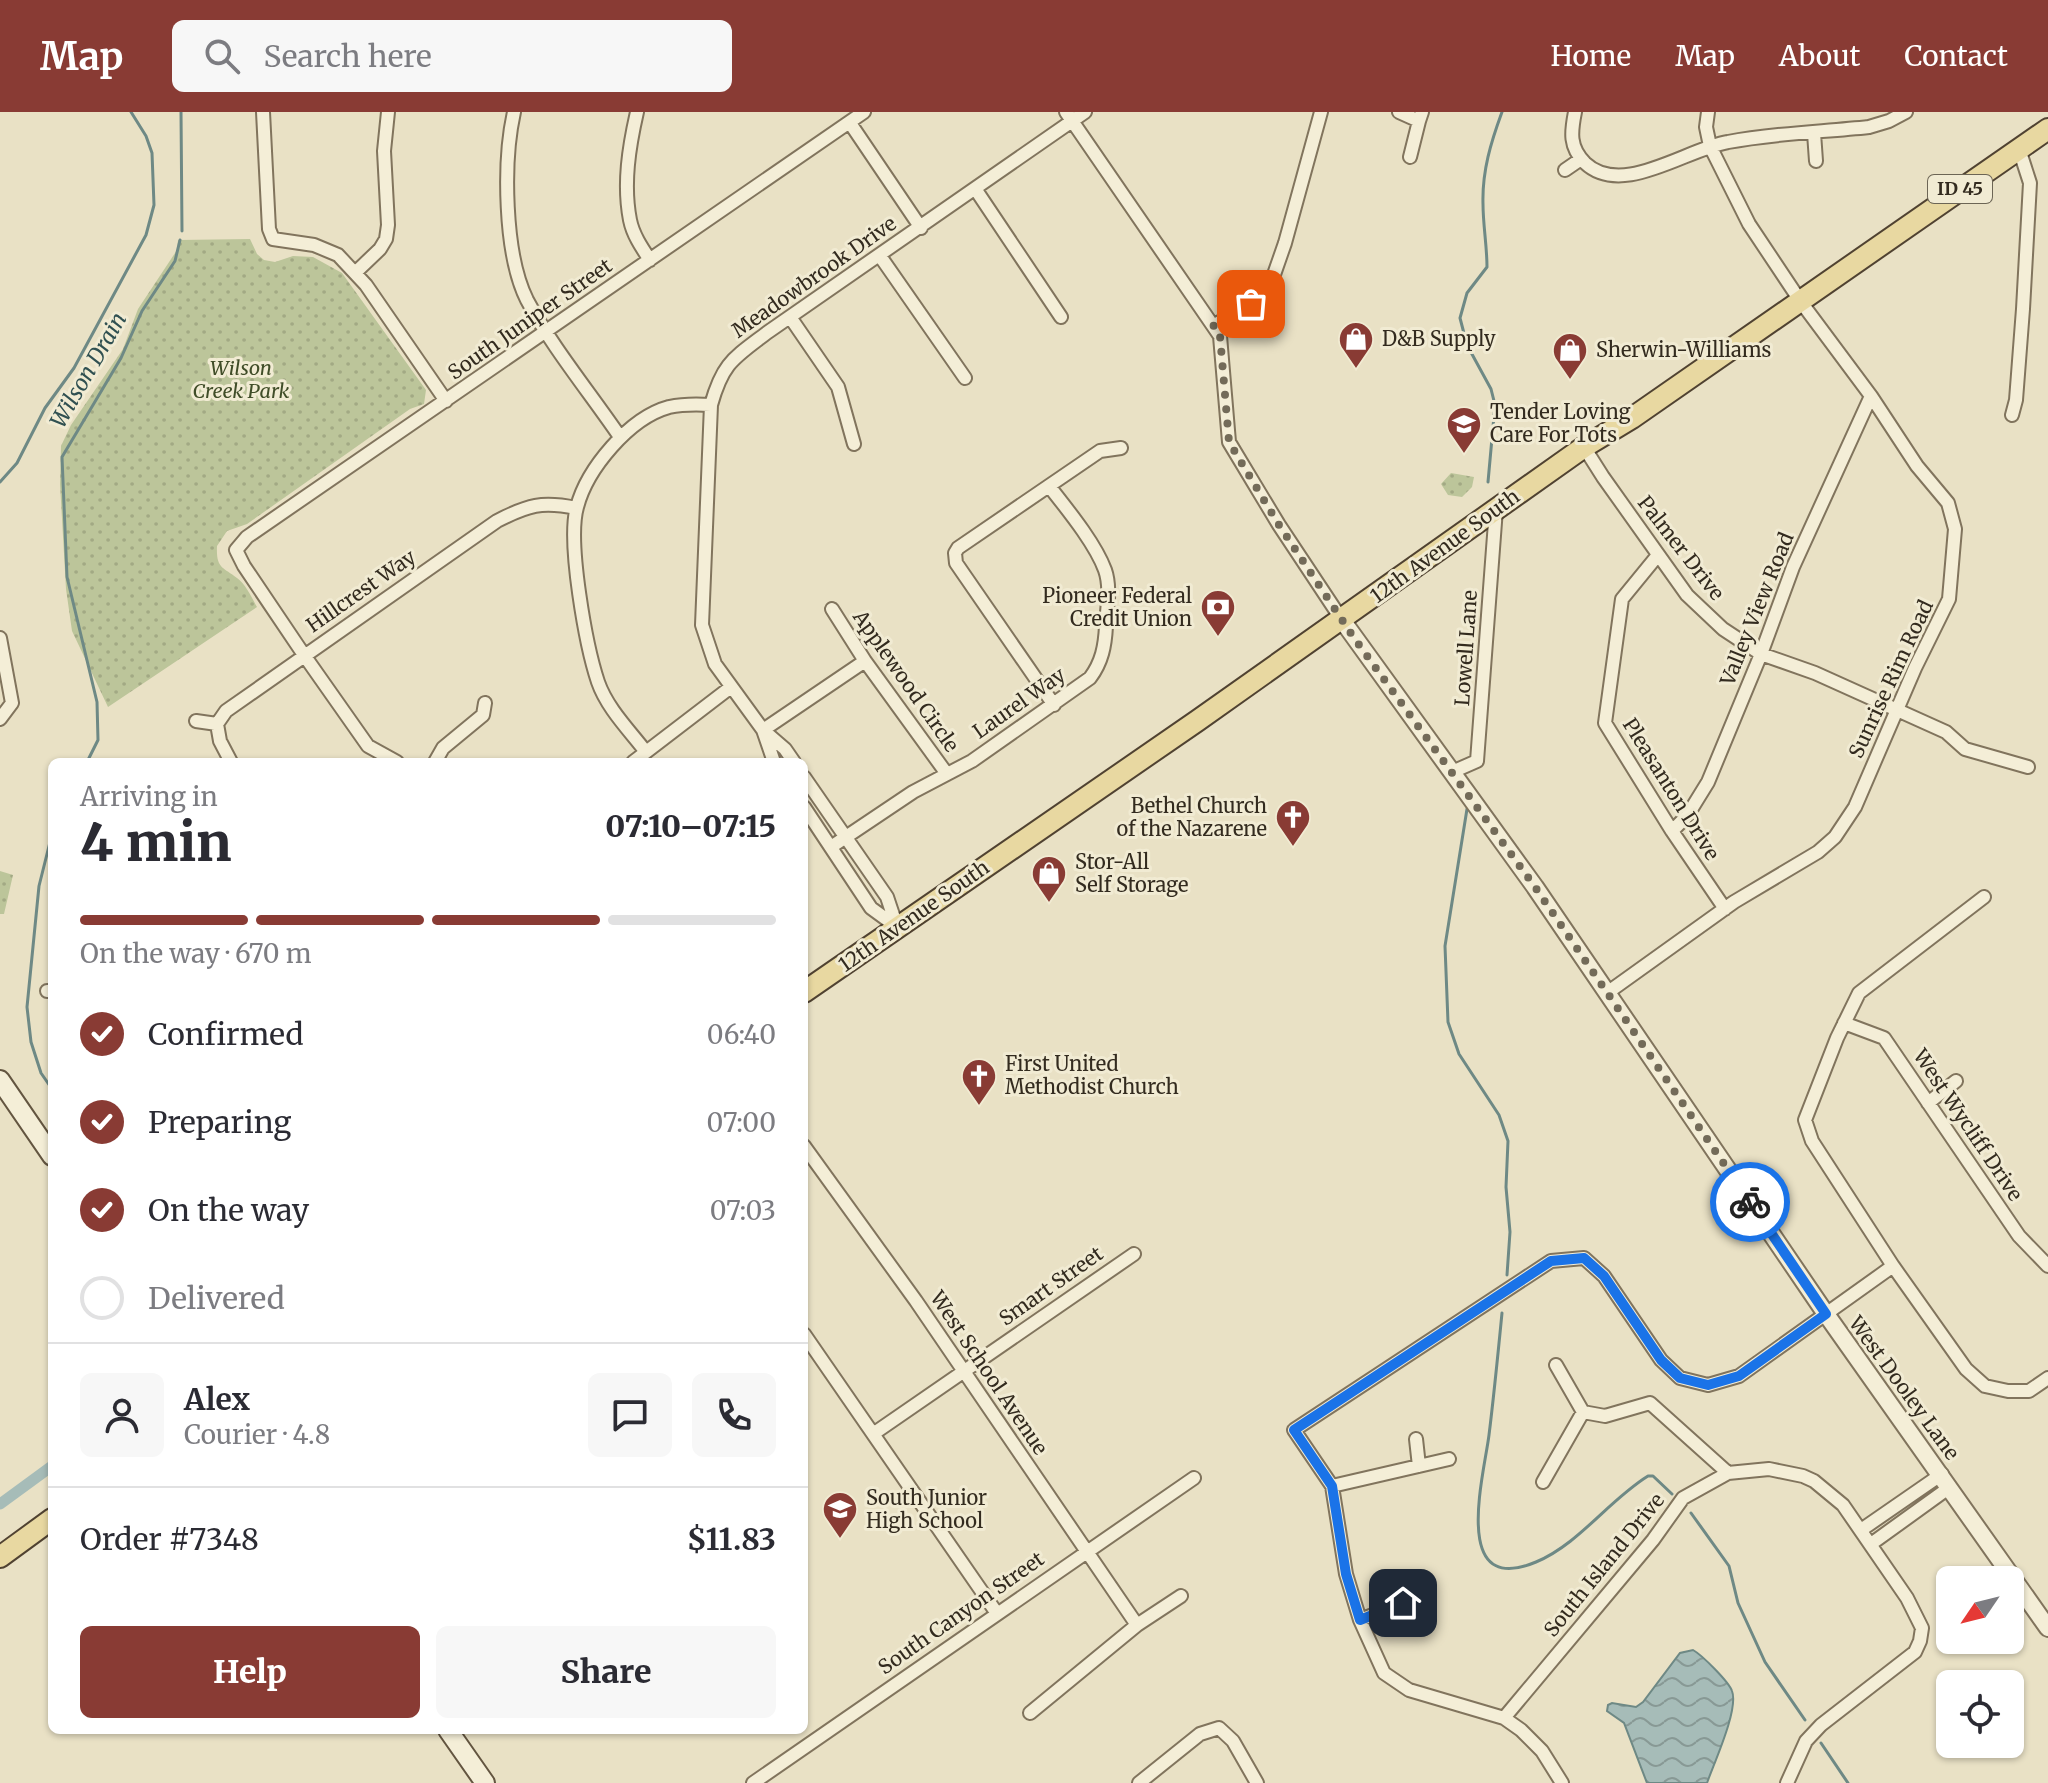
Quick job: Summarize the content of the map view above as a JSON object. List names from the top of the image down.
{
  "streets": {
    "main road": ["ID 45", "12th Avenue South"],
    "street": [
      "Meadowbrook Drive",
      "South Juniper Street",
      "Palmer Drive",
      "Hillcrest Way",
      "Valley View Road",
      "Lowell Lane",
      "Sunrise Rim Road",
      "Applewood Circle",
      "Laurel Way",
      "Pleasanton Drive",
      "West Wycliff Drive",
      "Smart Street",
      "West School Avenue",
      "West Dooley Lane",
      "South Island Drive",
      "South Canyon Street"
    ]
  },
  "crossings": [
    ["South Juniper Street", "Hillcrest Way"],
    ["12th Avenue South", "Palmer Drive"],
    ["12th Avenue South", "Lowell Lane"],
    ["12th Avenue South", "Sunrise Rim Road"],
    ["12th Avenue South", "West Dooley Lane"],
    ["Palmer Drive", "Valley View Road"],
    ["Palmer Drive", "Sunrise Rim Road"],
    ["Palmer Drive", "Pleasanton Drive"],
    ["Valley View Road", "Sunrise Rim Road"],
    ["Valley View Road", "Pleasanton Drive"],
    ["Lowell Lane", "West Dooley Lane"],
    ["Sunrise Rim Road", "Pleasanton Drive"],
    ["Sunrise Rim Road", "West Dooley Lane"],
    ["Applewood Circle", "Laurel Way"],
    ["Smart Street", "West School Avenue"],
    ["West School Avenue", "South Canyon Street"]
  ],
  "water": ["Wilson Drain"],
  "parks": ["Wilson Creek Park"],
  "places": {
    "shop": ["D&B Supply", "Sherwin-Williams", "Stor-All Self Storage"],
    "school or university": ["Tender Loving Care For Tots", "South Junior High School"],
    "bank": ["Pioneer Federal Credit Union"],
    "church": ["Bethel Church of the Nazarene", "First United Methodist Church"]
  },
  "north": "bottom left",
  "page": {
    "header": "Map",
    "search": "Search here",
    "nav": [
      "Home",
      "Map",
      "About",
      "Contact"
    ],
    "heading": ["4 min", "Arriving in", "07:10–07:15"],
    "panel": [
      "Alex",
      "Courier · 4.8",
      "Order #7348",
      "$11.83"
    ],
    "bar": "On the way · 670 m",
    "list": [
      ["Confirmed", "06:40"],
      ["Preparing", "07:00"],
      ["On the way", "07:03"],
      "Delivered"
    ],
    "buttons": ["Help", "Share"]
  }
}
